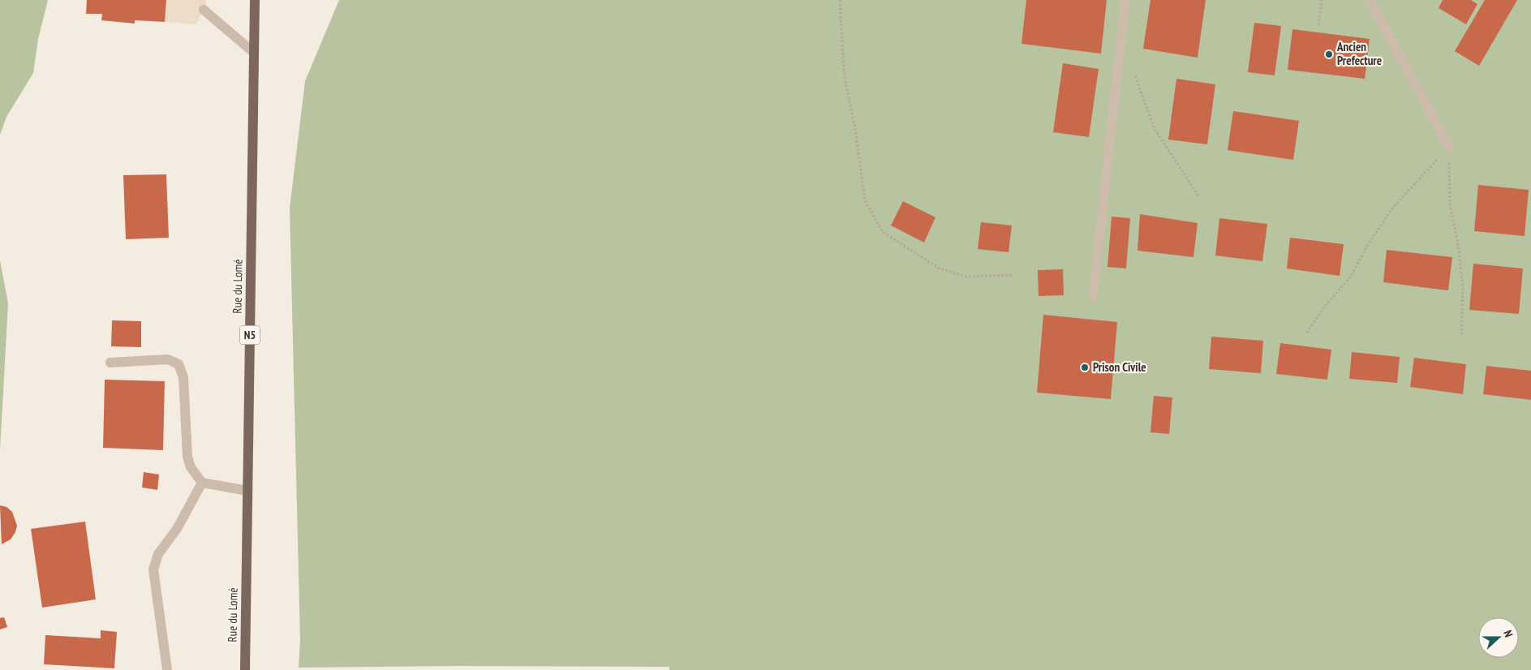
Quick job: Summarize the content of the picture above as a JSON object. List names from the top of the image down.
{
  "streets": {
    "main road": ["Rue du Lomé", "N5"]
  },
  "places": ["Ancien Prefecture", "Prison Civile"],
  "north": "right"
}
